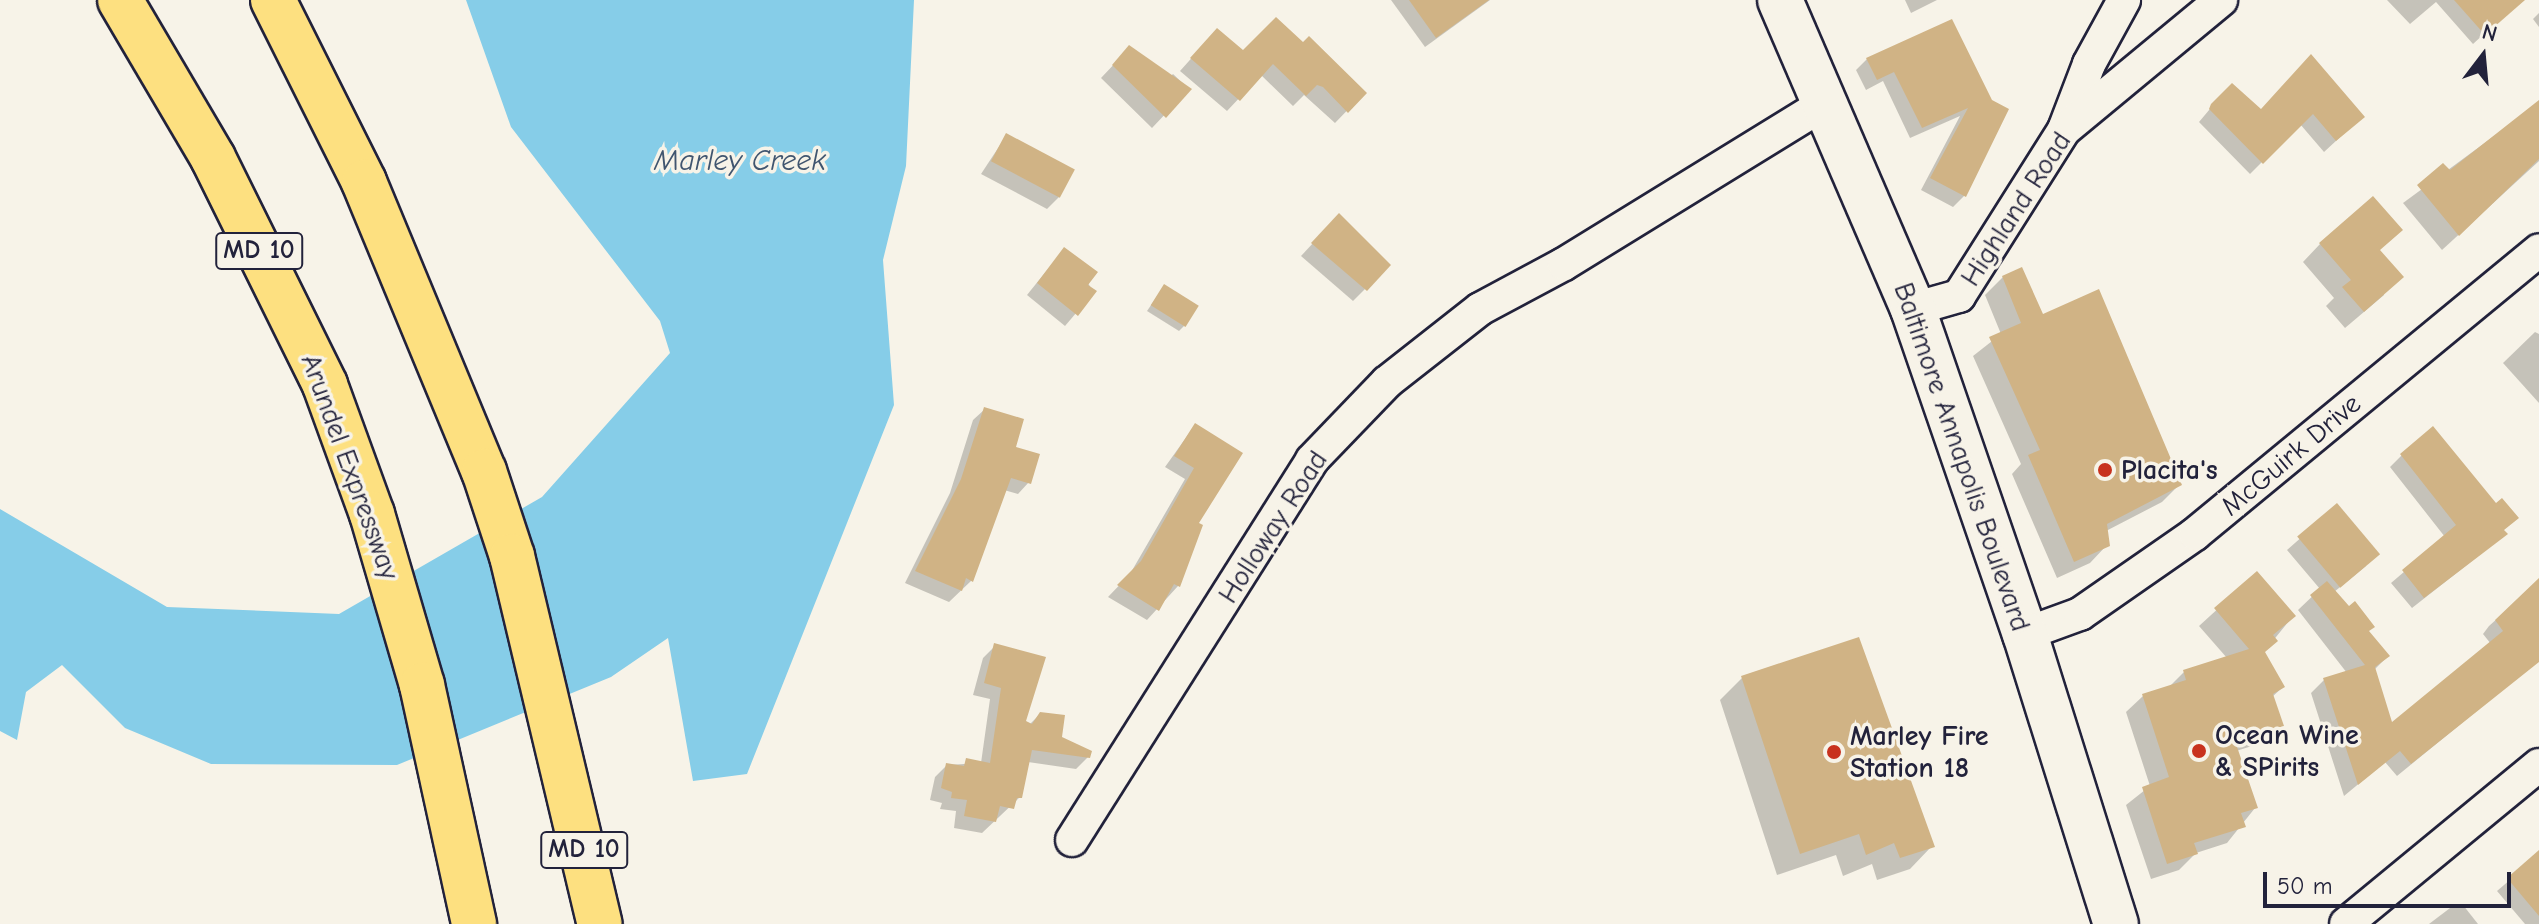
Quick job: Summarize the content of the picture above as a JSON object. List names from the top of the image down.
{
  "streets": {
    "highway": ["MD 10", "Arundel Expressway"],
    "main road": ["Baltimore Annapolis Boulevard"],
    "street": ["Highland Road", "McGuirk Drive", "Holloway Road"]
  },
  "crossings": [
    ["Highland Road", "Baltimore Annapolis Boulevard"],
    ["McGuirk Drive", "Baltimore Annapolis Boulevard"],
    ["Baltimore Annapolis Boulevard", "Holloway Road"]
  ],
  "water": ["Marley Creek"],
  "places": ["Placita's", "Ocean Wine & SPirits", "Marley Fire Station 18"],
  "scale_bar": "50 m",
  "north": "top"
}
